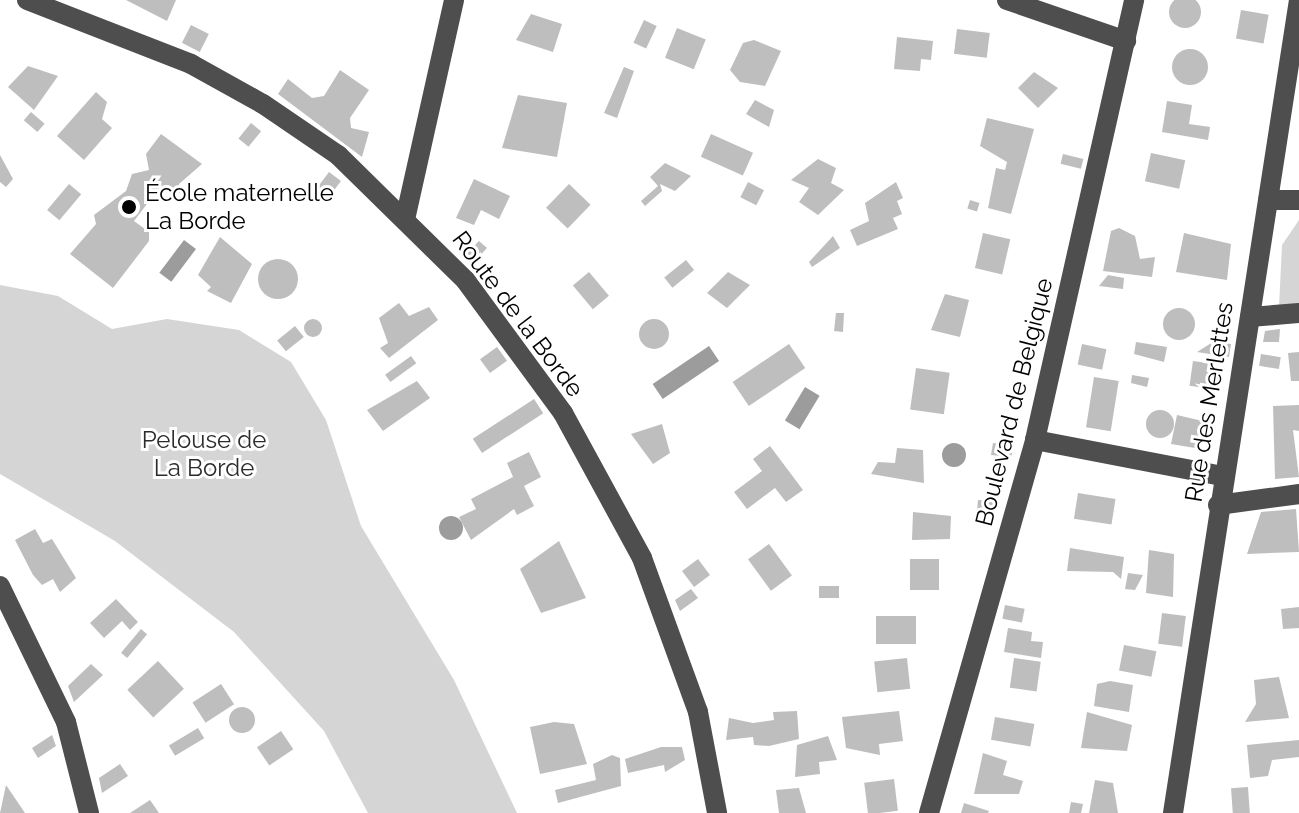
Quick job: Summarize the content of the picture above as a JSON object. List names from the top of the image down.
{
  "streets": {
    "street": ["Route de la Borde", "Boulevard de Belgique", "Rue des Merlettes"]
  },
  "parks": ["Pelouse de La Borde"],
  "places": ["École maternelle La Borde"]
}
